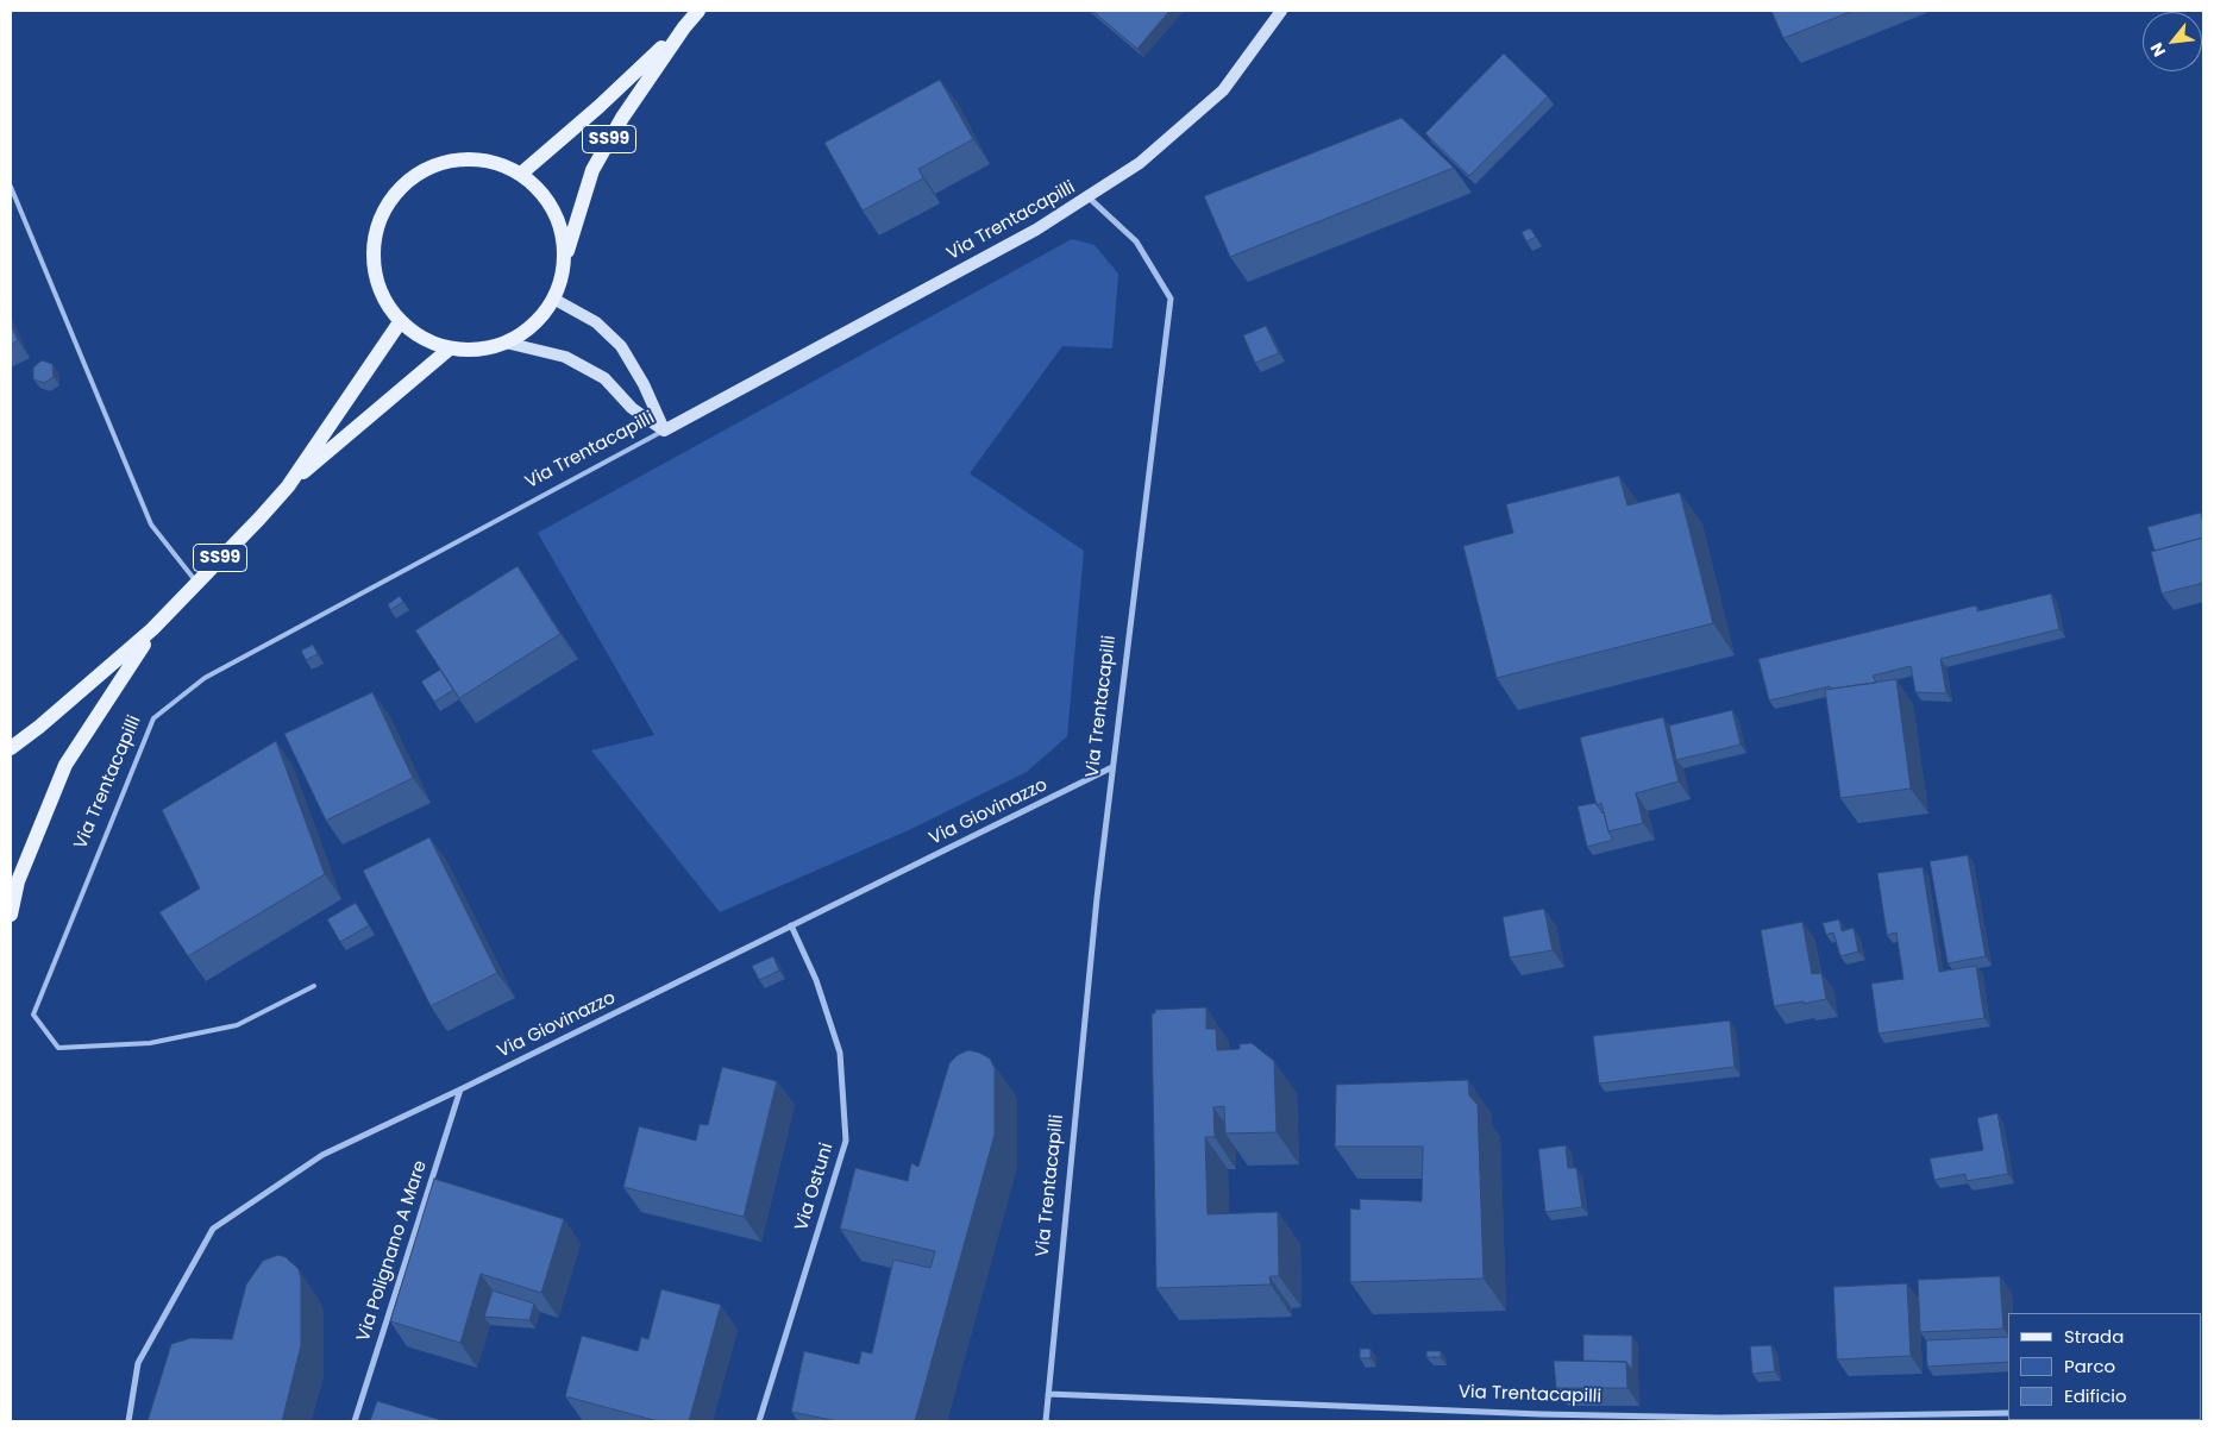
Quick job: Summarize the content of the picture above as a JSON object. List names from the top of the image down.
{
  "streets": {
    "main road": ["SS99"],
    "street": [
      "Via Trentacapilli",
      "Via Giovinazzo",
      "Via Ostuni",
      "Via Polignano A Mare"
    ]
  },
  "crossings": [
    ["Via Trentacapilli", "Via Giovinazzo"],
    ["Via Giovinazzo", "Via Ostuni"],
    ["Via Giovinazzo", "Via Polignano A Mare"]
  ],
  "legend": ["Strada", "Parco", "Edificio"],
  "north": "bottom left"
}
